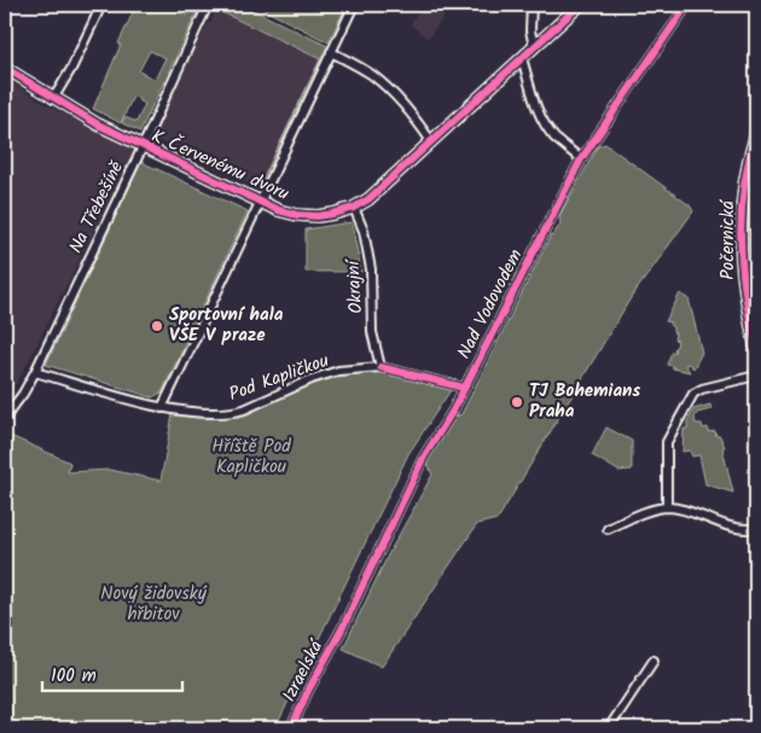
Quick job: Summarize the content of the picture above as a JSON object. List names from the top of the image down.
{
  "streets": {
    "street": [
      "K Červenému dvoru",
      "Na Třebešíně",
      "Počernická",
      "Okrajní",
      "Nad Vodovodem",
      "Pod Kapličkou",
      "Izraelská"
    ]
  },
  "crossings": [
    ["K Červenému dvoru", "Na Třebešíně"],
    ["K Červenému dvoru", "Okrajní"],
    ["Na Třebešíně", "Pod Kapličkou"],
    ["Okrajní", "Pod Kapličkou"],
    ["Nad Vodovodem", "Pod Kapličkou"],
    ["Nad Vodovodem", "Izraelská"]
  ],
  "parks": ["Hříště Pod Kapličkou", "Nový židovský hřbitov"],
  "places": ["Sportovní hala VŠE V praze", "TJ Bohemians Praha"],
  "scale_bar": "100 m"
}
